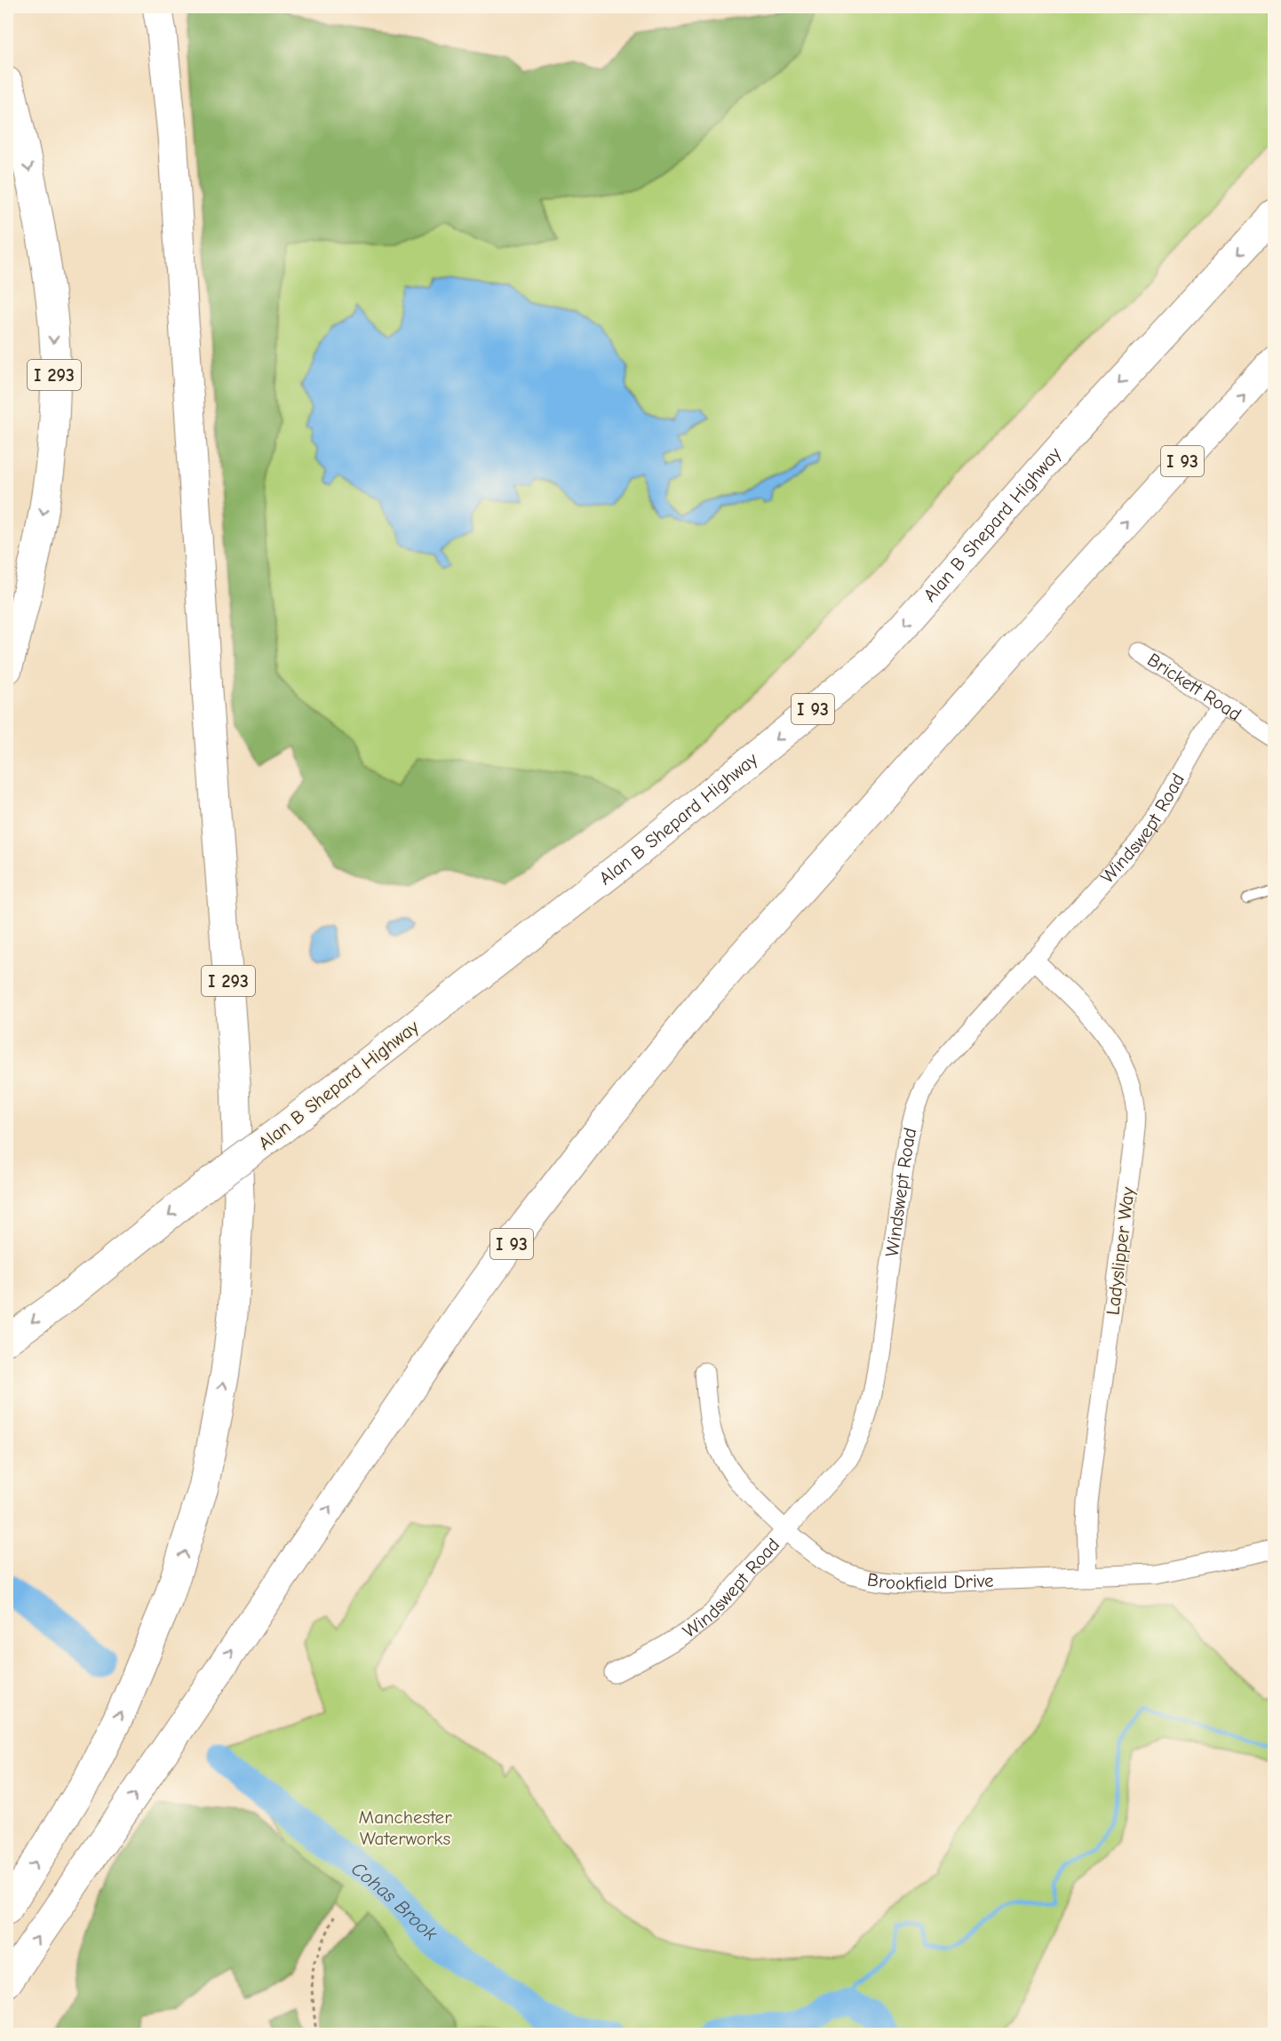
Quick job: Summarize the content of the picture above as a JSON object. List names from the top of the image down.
{
  "streets": {
    "highway": ["I 293", "I 93", "Alan B Shepard Highway"],
    "street": [
      "Brickett Road",
      "Windswept Road",
      "Ladyslipper Way",
      "Brookfield Drive"
    ]
  },
  "crossings": [
    ["Brickett Road", "Windswept Road"],
    ["Windswept Road", "Ladyslipper Way"],
    ["Windswept Road", "Brookfield Drive"],
    ["Ladyslipper Way", "Brookfield Drive"]
  ],
  "water": ["Cohas Brook"],
  "parks": ["Manchester Waterworks"]
}
